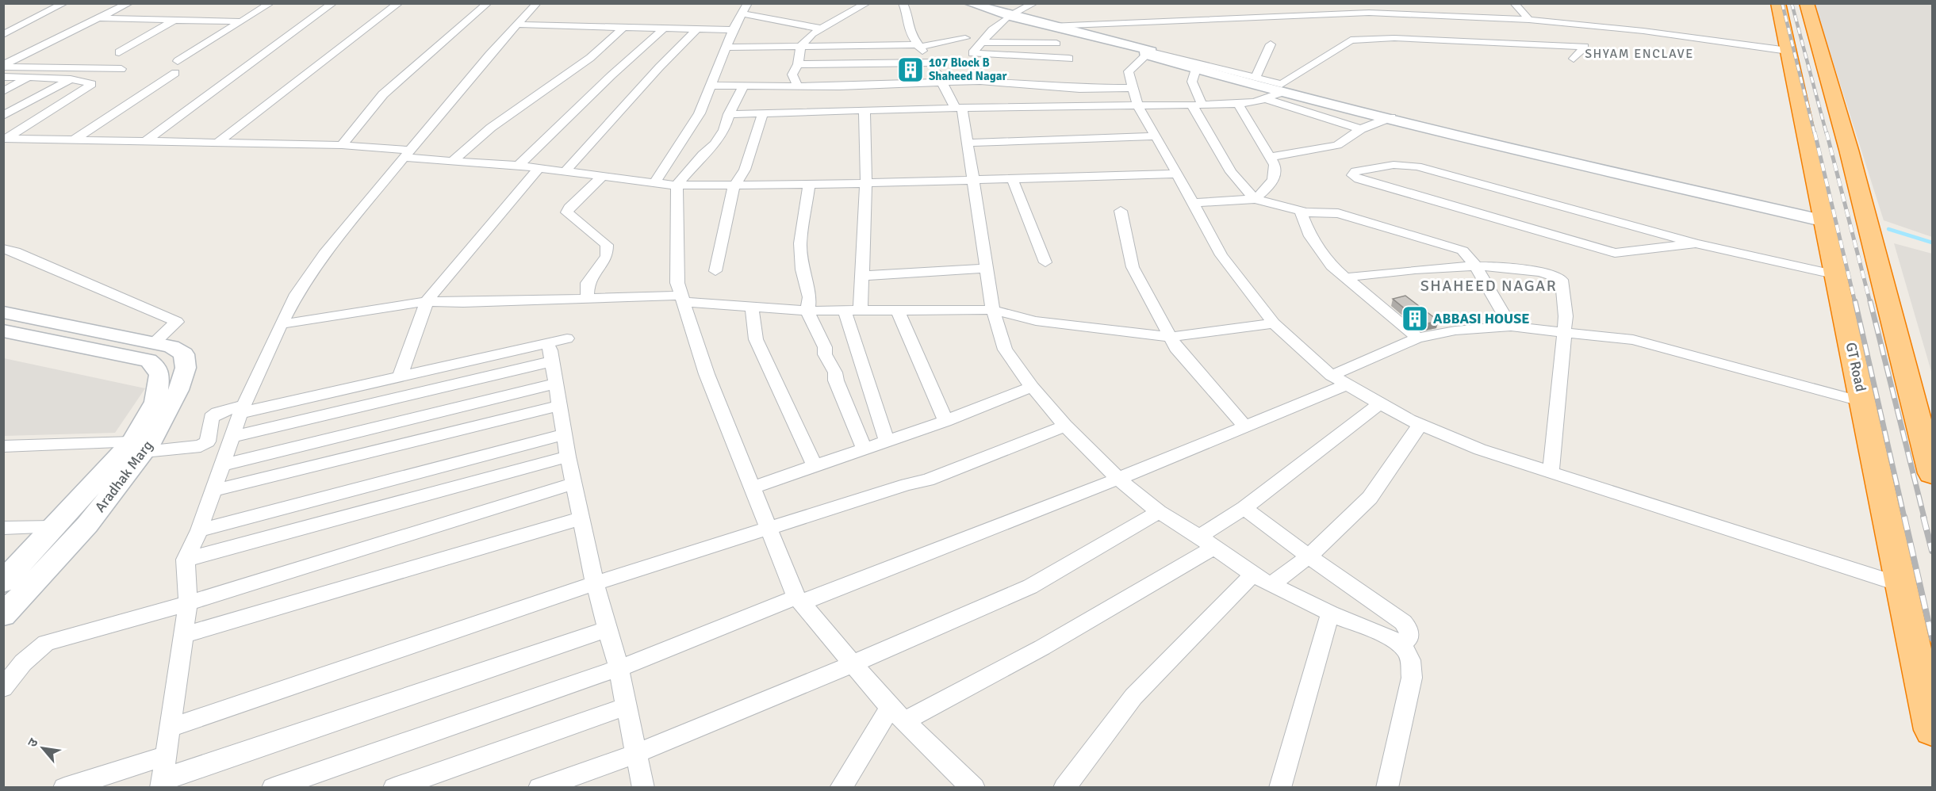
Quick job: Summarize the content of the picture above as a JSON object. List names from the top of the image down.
{
  "streets": {
    "highway": ["GT Road"],
    "street": ["Aradhak Marg"]
  },
  "districts": ["SHYAM ENCLAVE", "SHAHEED NAGAR"],
  "places": {
    "building": ["107 Block B Shaheed Nagar", "ABBASI HOUSE"]
  },
  "north": "top left"
}
